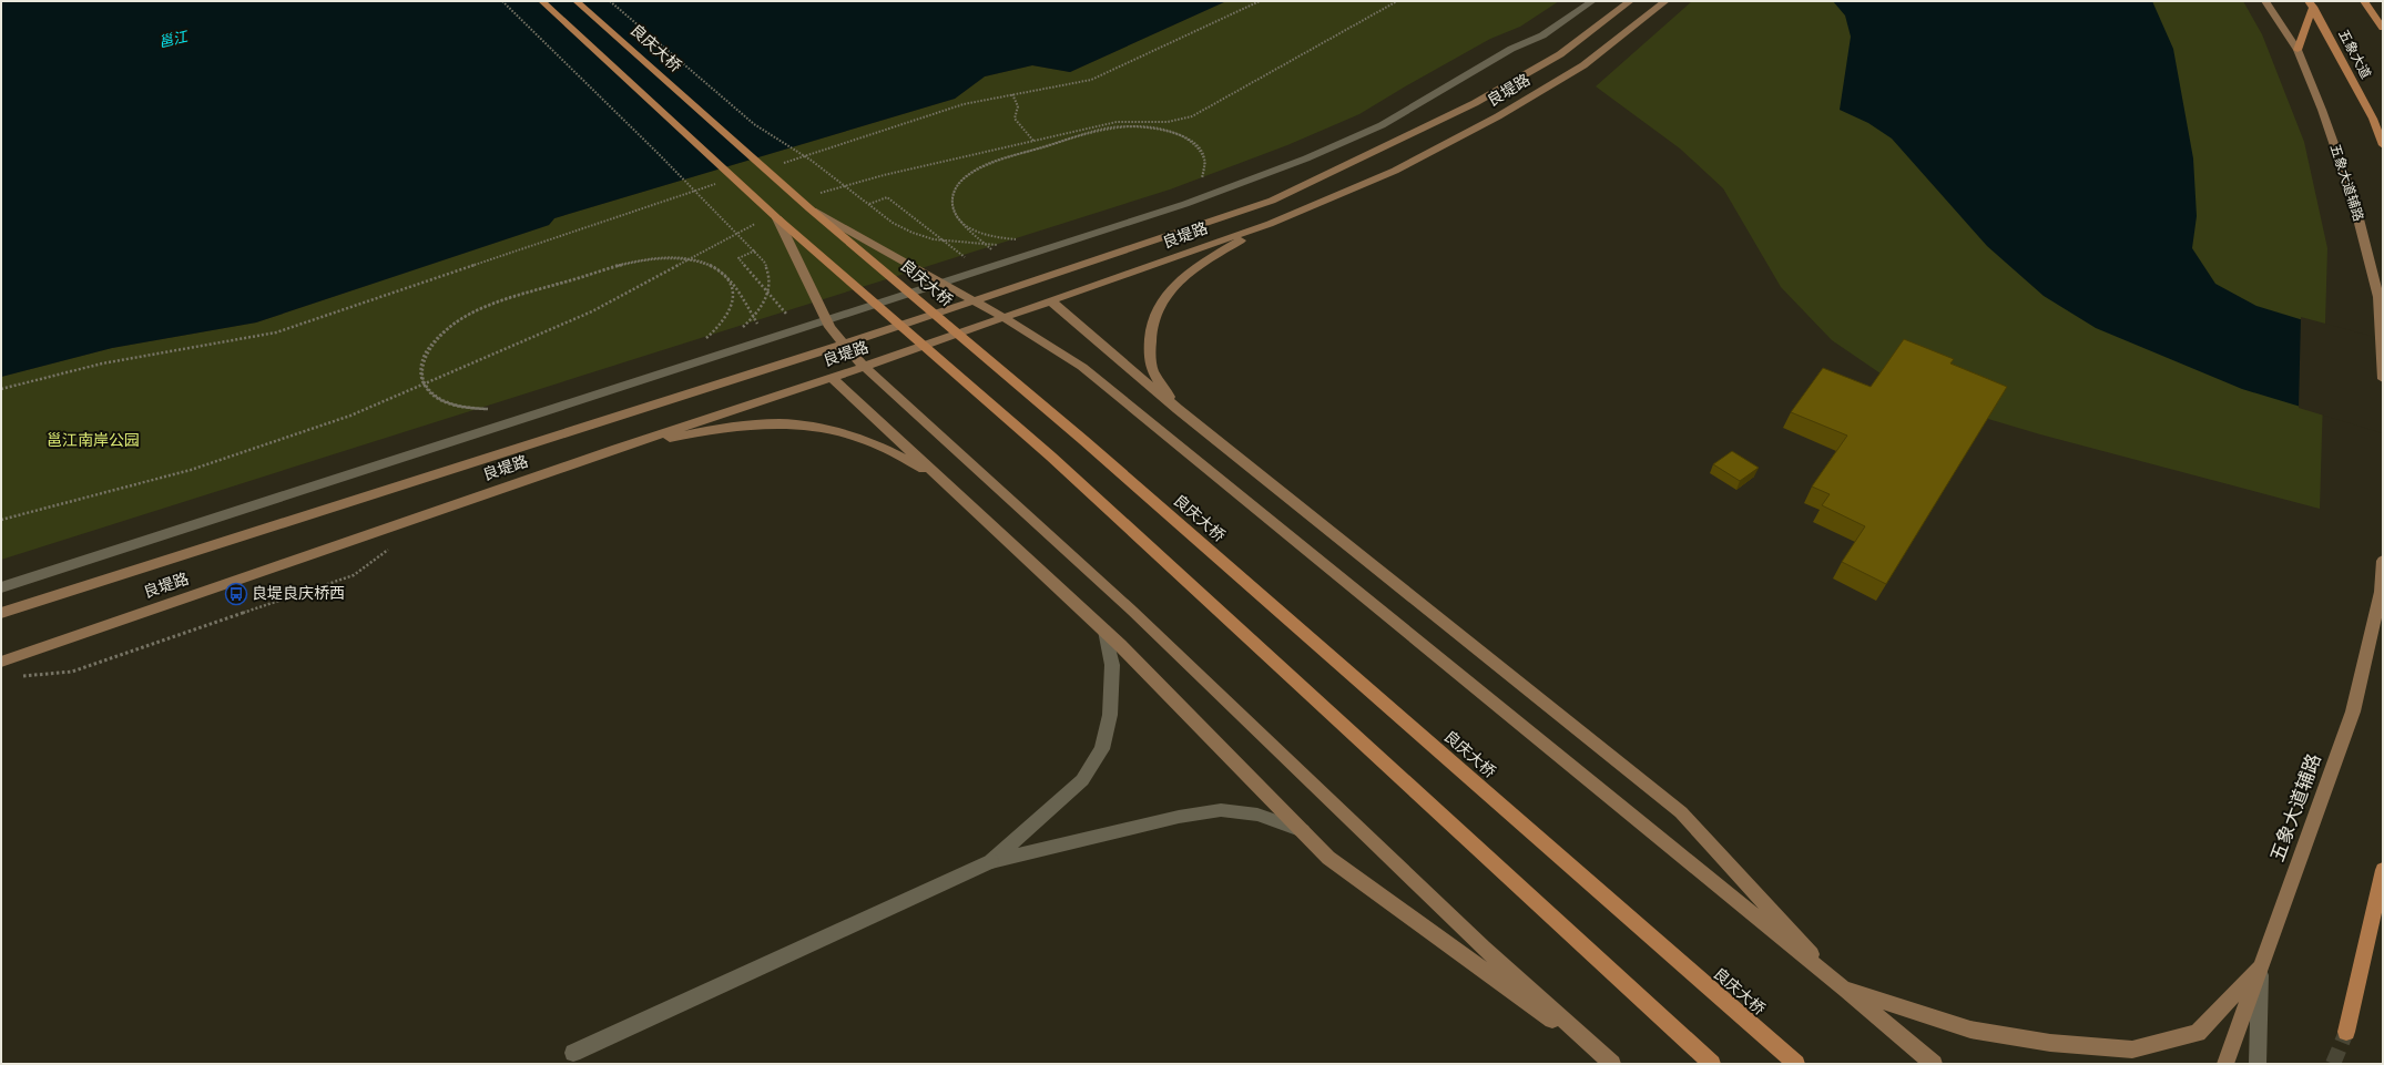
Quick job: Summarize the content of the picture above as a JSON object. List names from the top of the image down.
{
  "streets": {
    "main road": [
      "良庆大桥",
      "五象大道",
      "良堤路",
      "五象大道辅路"
    ]
  },
  "water": ["邕江"],
  "parks": ["邕江南岸公园"],
  "places": {
    "bus stop": ["良堤良庆桥西"]
  }
}
